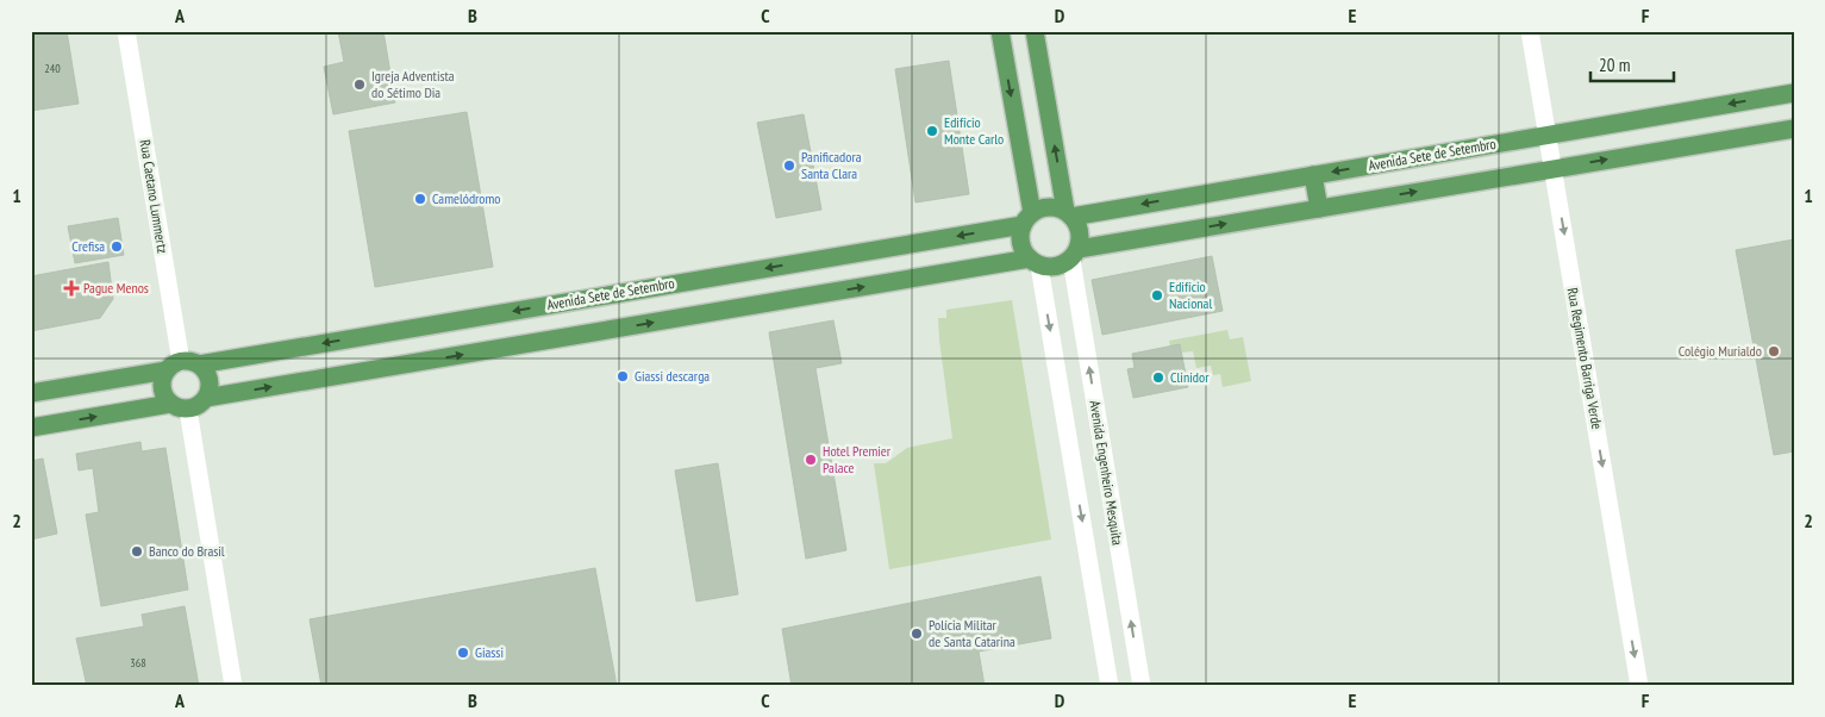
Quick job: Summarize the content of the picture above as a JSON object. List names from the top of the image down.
{
  "streets": {
    "main road": ["Avenida Sete de Setembro"],
    "street": ["Rua Caetano Lummertz", "Rua Regimento Barriga Verde", "Avenida Engenheiro Mesquita"]
  },
  "crossings": [
    ["Avenida Sete de Setembro", "Rua Caetano Lummertz"],
    ["Avenida Sete de Setembro", "Rua Regimento Barriga Verde"],
    ["Avenida Sete de Setembro", "Avenida Engenheiro Mesquita"]
  ],
  "one_way": ["Rua Regimento Barriga Verde"],
  "places": {
    "other": [
      "Igreja Adventista do Sétimo Dia",
      "Edifício Monte Carlo",
      "Panificadora Santa Clara",
      "Camelódromo",
      "Crefisa",
      "Edifício Nacional",
      "Colégio Murialdo",
      "Giassi descarga",
      "Clinidor",
      "Hotel Premier Palace",
      "Banco do Brasil",
      "Polícia Militar de Santa Catarina",
      "Giassi"
    ],
    "health": ["Pague Menos"]
  },
  "house_numbers": ["240", "368"],
  "scale_bar": "20 m",
  "grid": {
    "columns": [
      "A",
      "B",
      "C",
      "D",
      "E",
      "F"
    ],
    "rows": ["1", "2"]
  }
}
